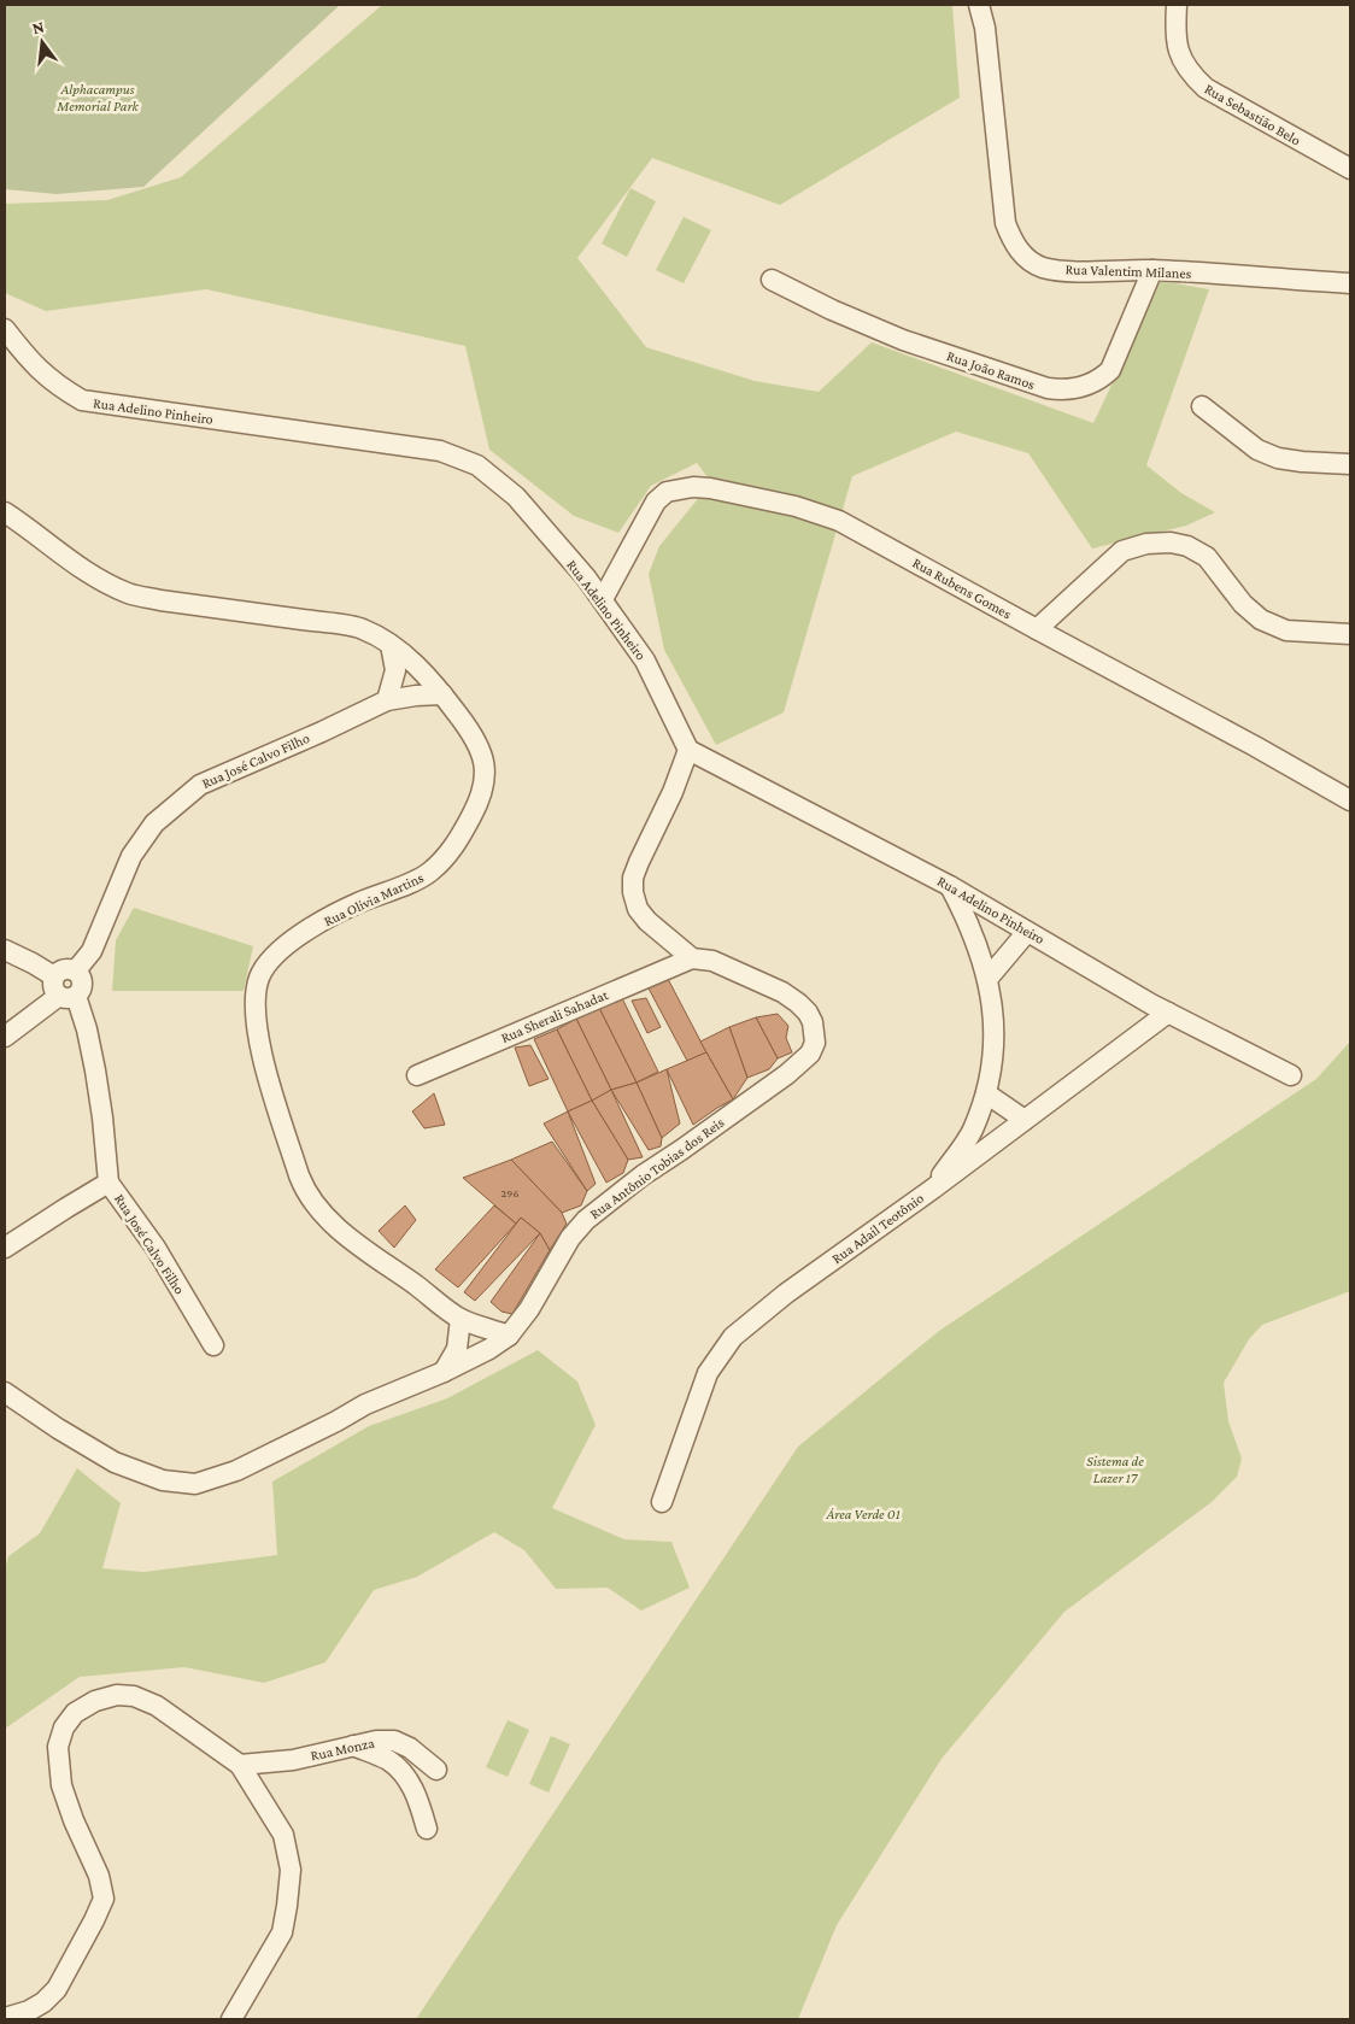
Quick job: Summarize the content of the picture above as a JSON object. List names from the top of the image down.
{
  "streets": {
    "street": [
      "Rua Sebastião Belo",
      "Rua Valentim Milanes",
      "Rua João Ramos",
      "Rua Adelino Pinheiro",
      "Rua Rubens Gomes",
      "Rua José Calvo Filho",
      "Rua Olivia Martins",
      "Rua Sherali Sahadat",
      "Rua Antônio Tobias dos Reis",
      "Rua Adail Teotônio",
      "Rua Monza"
    ]
  },
  "crossings": [
    ["Rua Valentim Milanes", "Rua João Ramos"],
    ["Rua Adelino Pinheiro", "Rua Rubens Gomes"],
    ["Rua Adelino Pinheiro", "Rua Antônio Tobias dos Reis"],
    ["Rua Adelino Pinheiro", "Rua Adail Teotônio"],
    ["Rua José Calvo Filho", "Rua Olivia Martins"],
    ["Rua Olivia Martins", "Rua Antônio Tobias dos Reis"],
    ["Rua Sherali Sahadat", "Rua Antônio Tobias dos Reis"]
  ],
  "parks": ["Alphacampus Memorial Park", "Sistema de Lazer 17", "Área Verde 01"],
  "house_numbers": ["296"],
  "north": "top"
}
